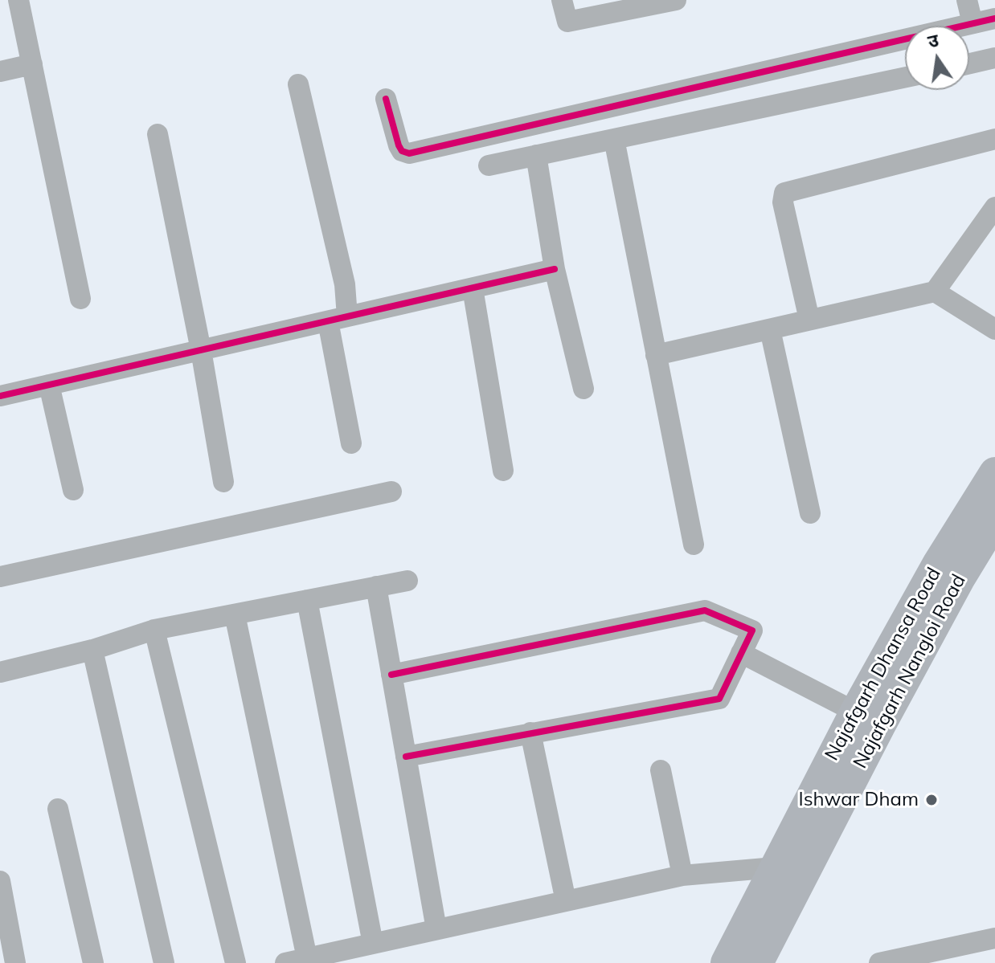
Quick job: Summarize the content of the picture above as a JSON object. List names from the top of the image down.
{
  "streets": {
    "main road": ["Najafgarh Dhansa Road", "Najafgarh Nangloi Road"]
  },
  "crossings": [
    ["Najafgarh Dhansa Road", "Najafgarh Nangloi Road"]
  ],
  "places": ["Ishwar Dham"],
  "north": "top"
}
